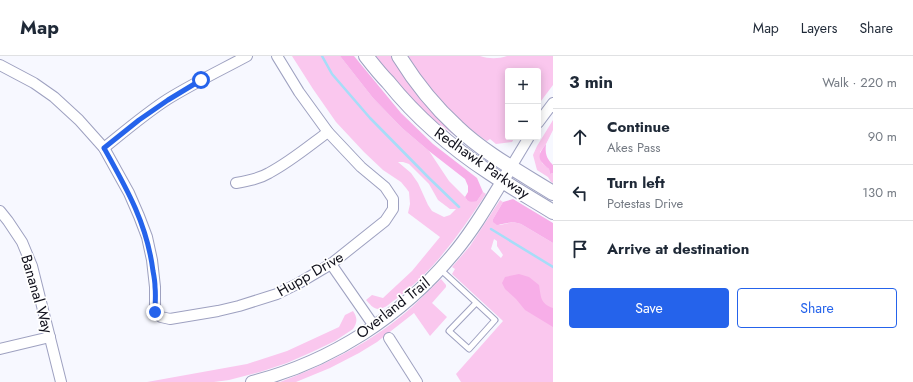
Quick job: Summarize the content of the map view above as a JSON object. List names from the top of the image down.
{
  "streets": {
    "main road": ["Redhawk Parkway"],
    "street": ["Hupp Drive", "Bananal Way", "Overland Trail"]
  },
  "crossings": [
    ["Redhawk Parkway", "Overland Trail"]
  ],
  "page": {
    "header": "Map",
    "nav": ["Map", "Layers", "Share"],
    "heading": ["3 min", "Walk · 220 m"],
    "map_buttons": ["+", "−"],
    "list": [
      ["Continue", "Akes Pass", "90 m"],
      ["Turn left", "Potestas Drive", "130 m"],
      "Arrive at destination"
    ],
    "buttons": ["Save", "Share"]
  }
}
